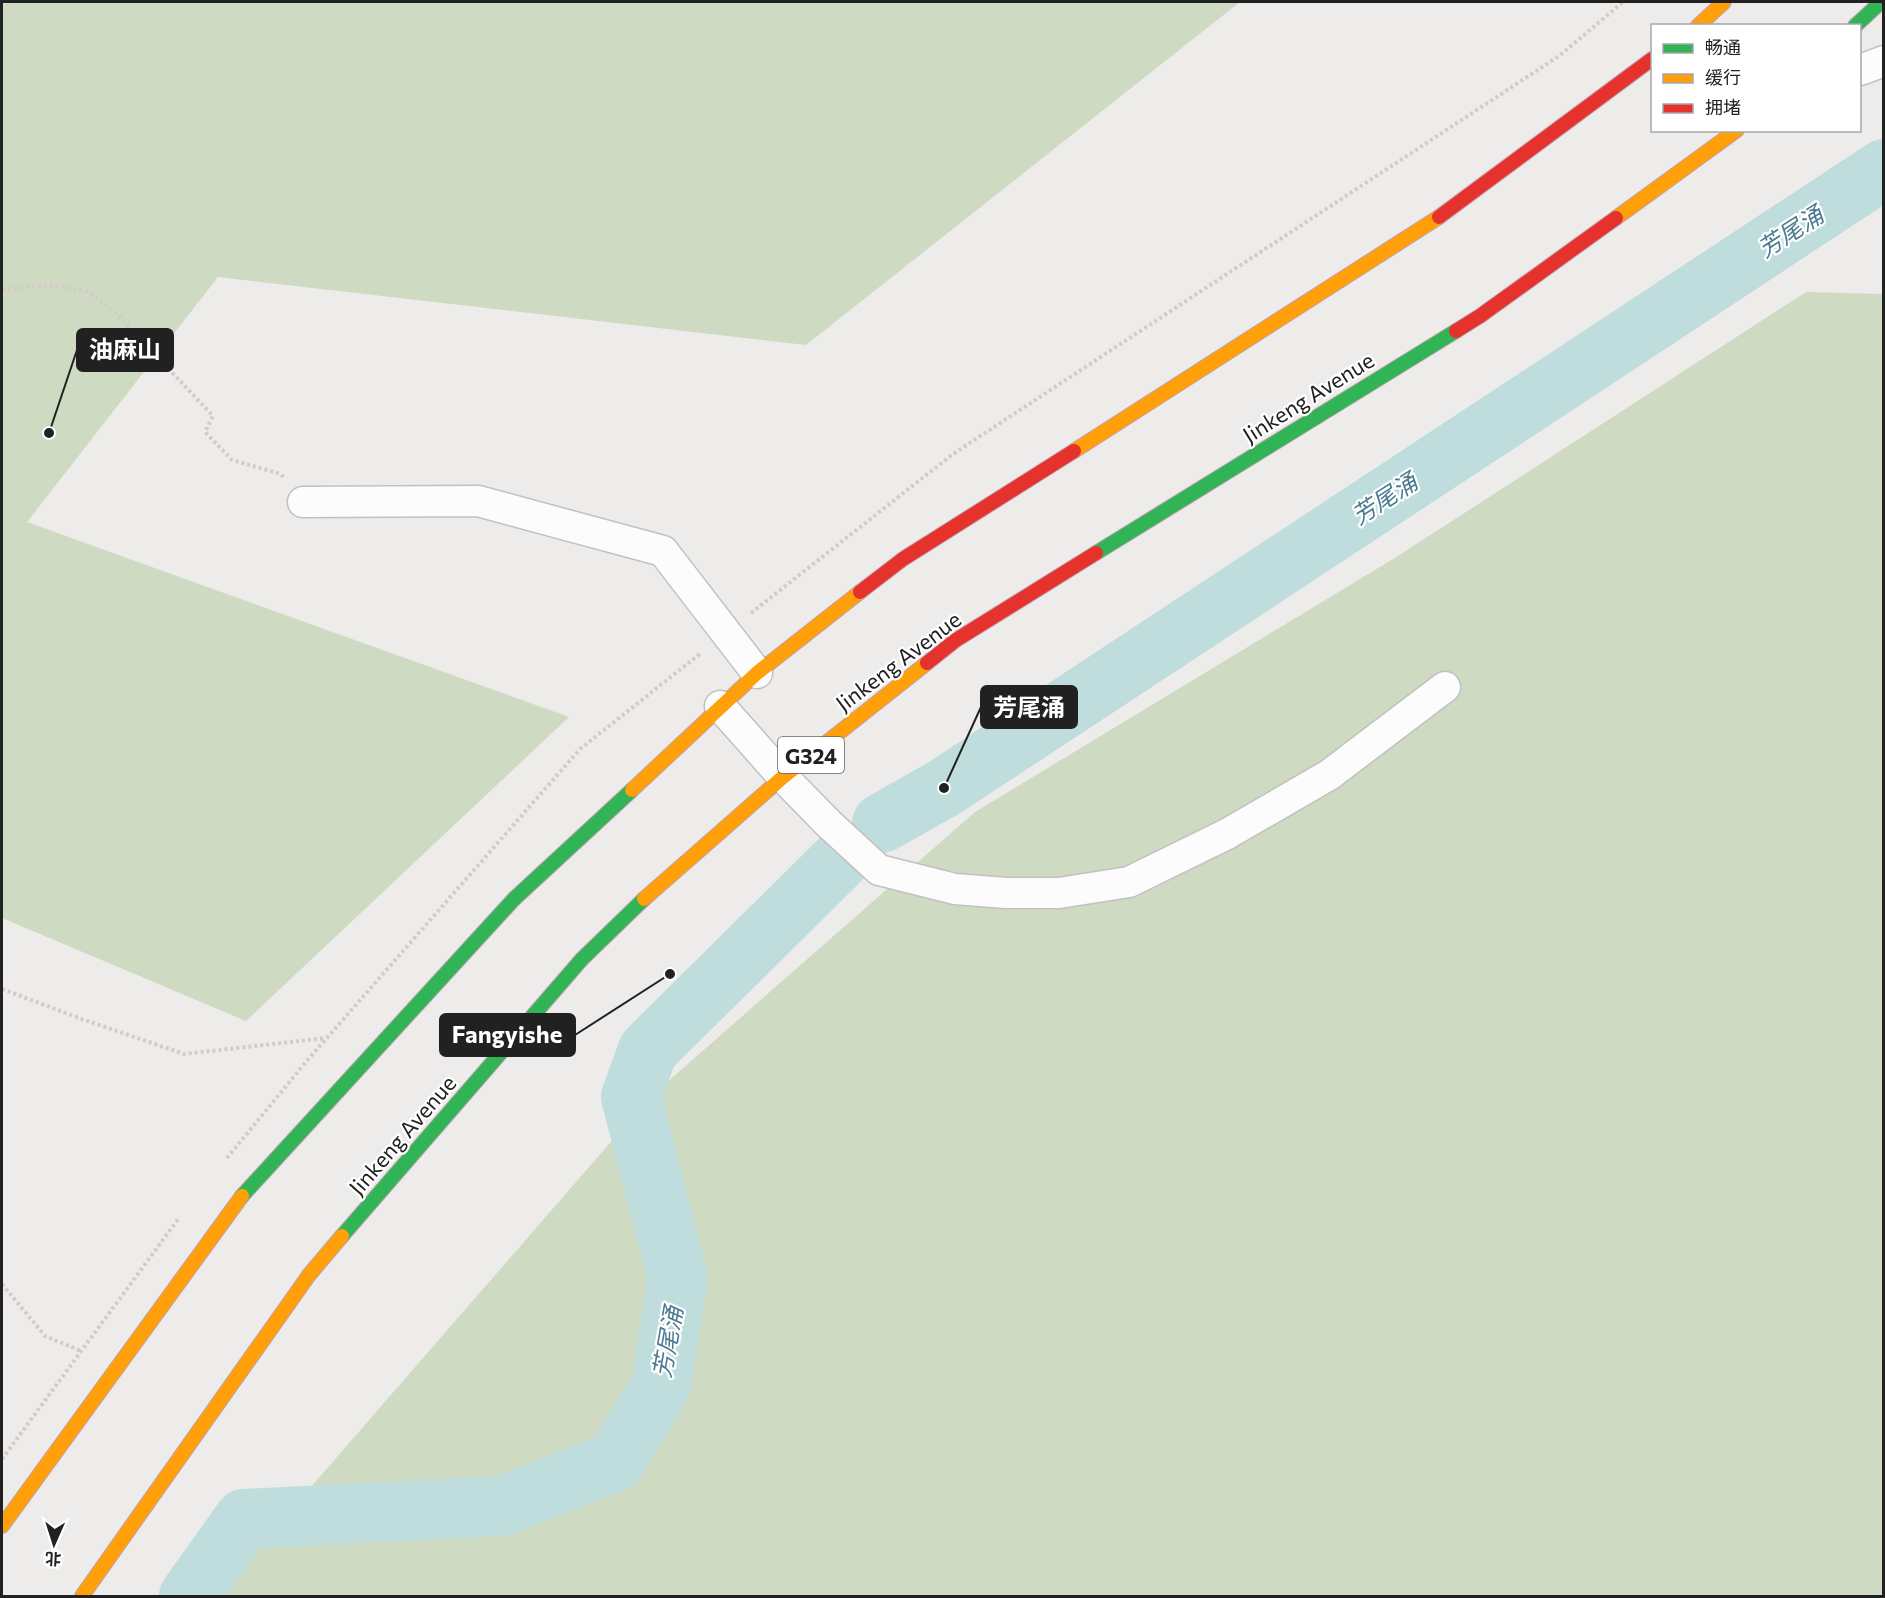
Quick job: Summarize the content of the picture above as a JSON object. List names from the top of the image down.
{
  "streets": {
    "highway": ["Jinkeng Avenue", "G324"]
  },
  "water": ["芳尾涌"],
  "places": ["油麻山", "芳尾涌", "Fangyishe"],
  "legend": ["畅通", "缓行", "拥堵"],
  "north": "bottom"
}
